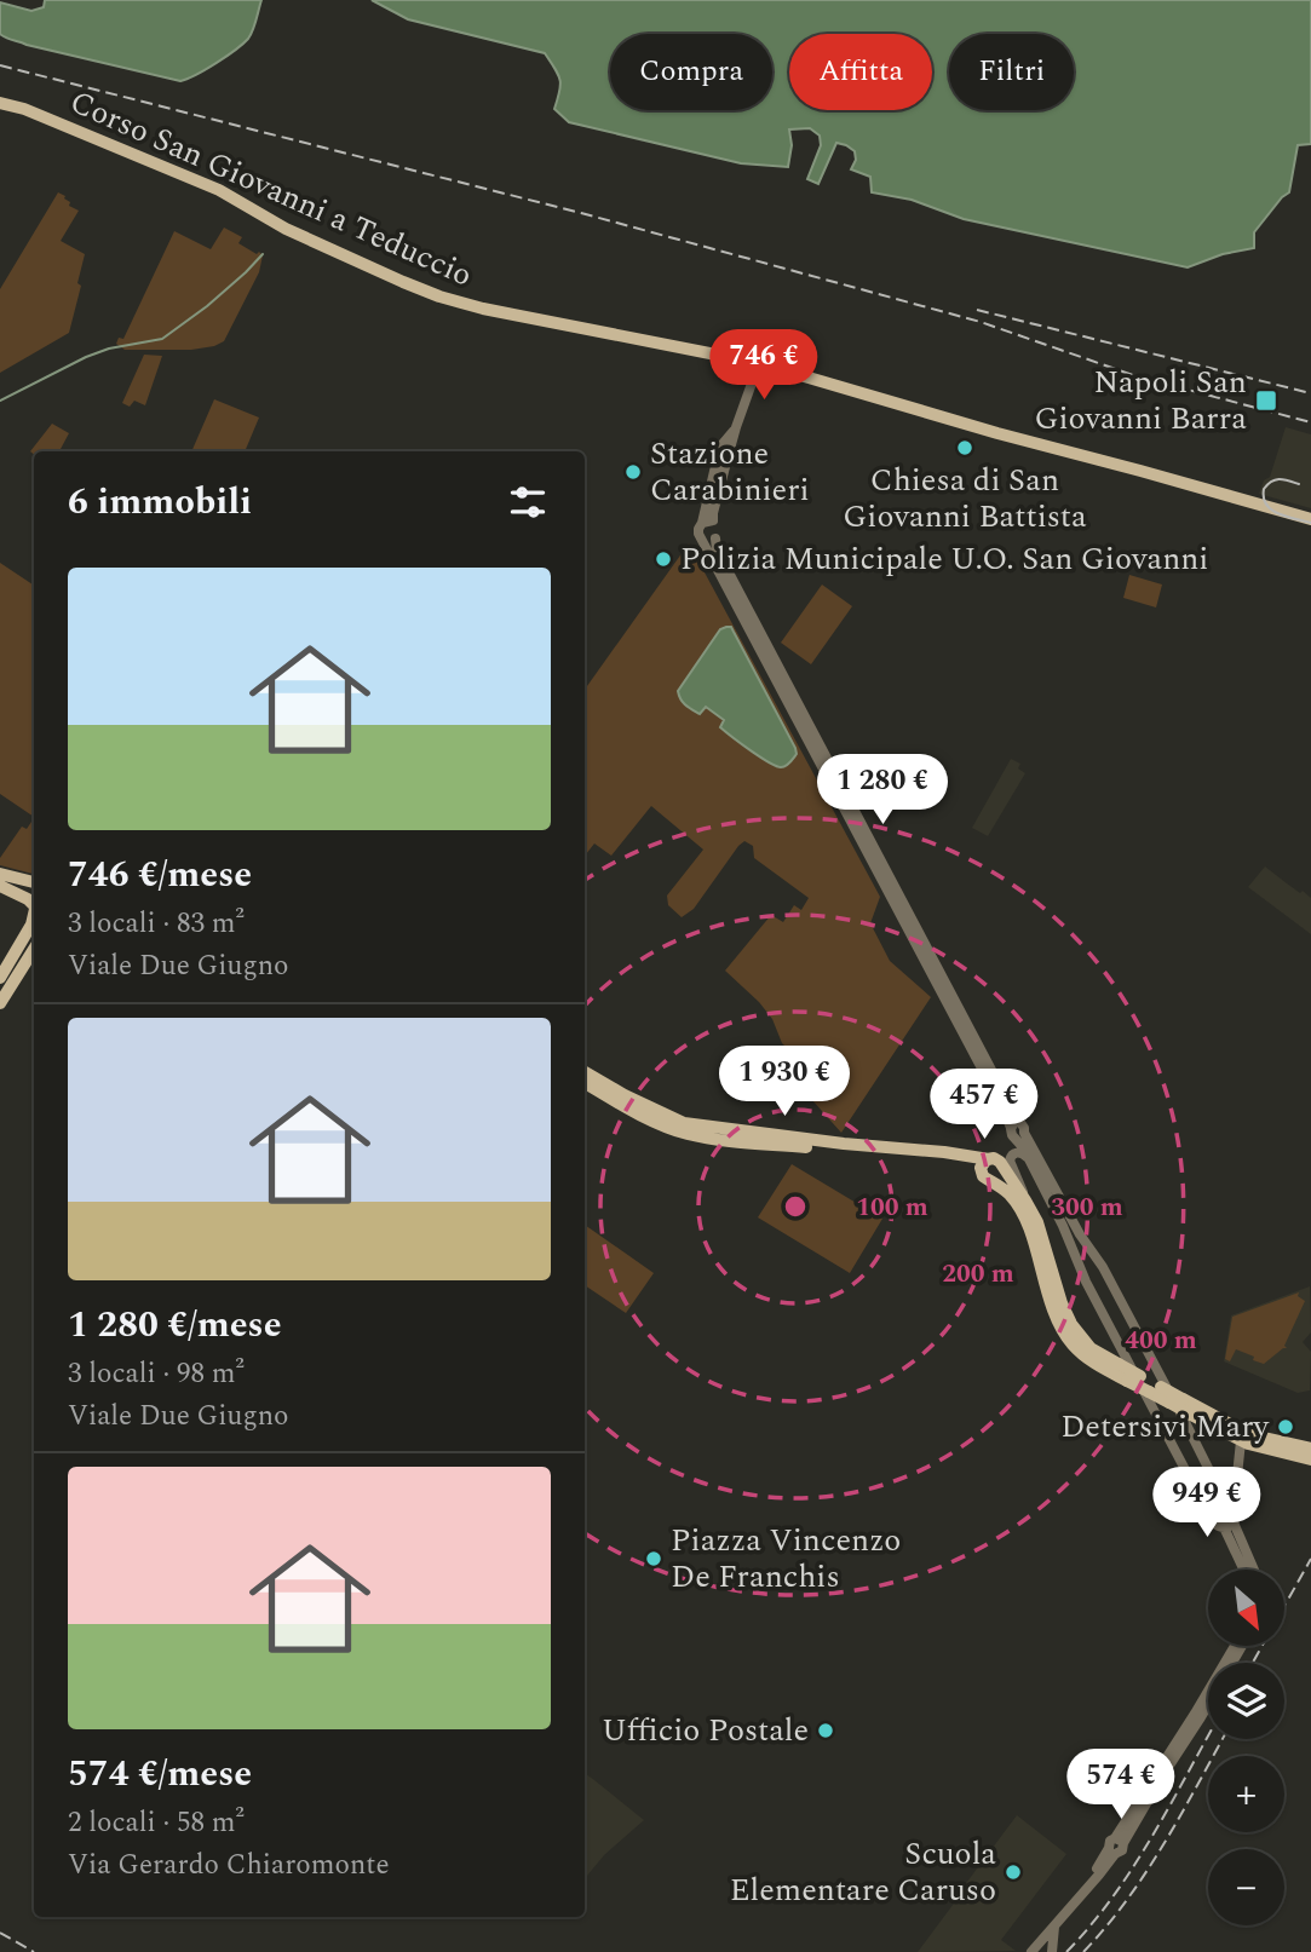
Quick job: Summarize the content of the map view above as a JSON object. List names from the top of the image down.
{
  "streets": {
    "main road": ["Corso San Giovanni a Teduccio"]
  },
  "places": {
    "transit": ["Napoli San Giovanni Barra"],
    "other": [
      "Chiesa di San Giovanni Battista",
      "Stazione Carabinieri",
      "Polizia Municipale U.O. San Giovanni",
      "Detersivi Mary",
      "Piazza Vincenzo De Franchis",
      "Ufficio Postale",
      "Scuola Elementare Caruso"
    ]
  },
  "north": "bottom right",
  "page": {
    "chip": ["Compra", "Affitta", "Filtri"],
    "price": [
      "746 €",
      "1 280 €",
      "1 930 €",
      "457 €",
      "949 €",
      "574 €"
    ],
    "heading": "6 immobili",
    "list": [
      {
        "name": "746 €/mese",
        "note": "3 locali · 83 m² · Viale Due Giugno"
      },
      {
        "name": "1 280 €/mese",
        "note": "3 locali · 98 m² · Viale Due Giugno"
      },
      {
        "name": "574 €/mese",
        "note": "2 locali · 58 m² · Via Gerardo Chiaromonte"
      }
    ],
    "map_buttons": ["+", "−"]
  },
  "rings": [
    "100 m",
    "300 m",
    "200 m",
    "400 m"
  ]
}
